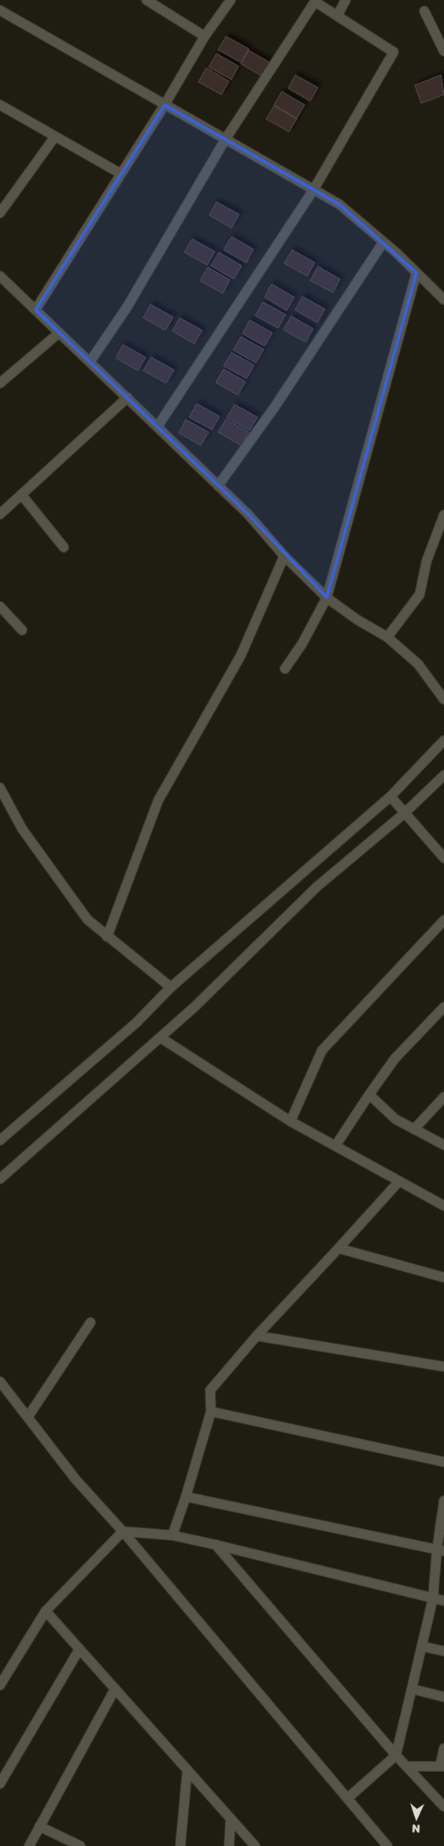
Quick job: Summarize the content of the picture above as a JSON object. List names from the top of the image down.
{
  "north": "bottom"
}
